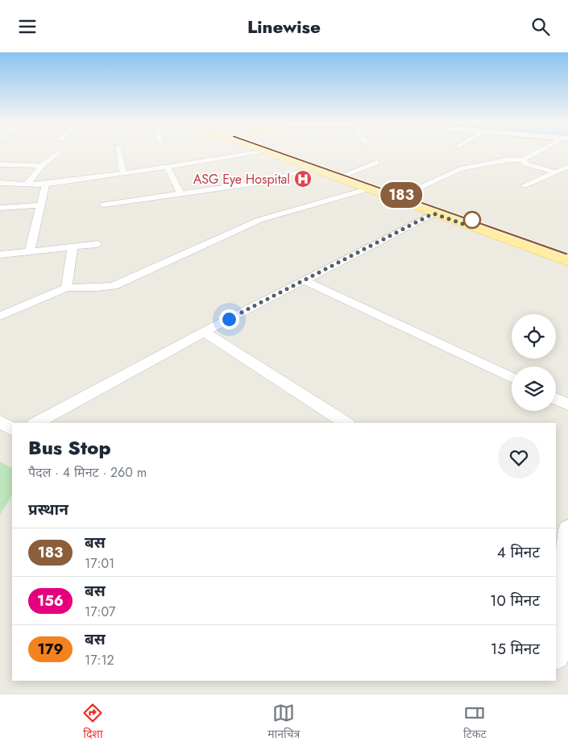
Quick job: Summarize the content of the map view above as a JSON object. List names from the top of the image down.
{
  "places": {
    "hospital": ["ASG Eye Hospital"]
  },
  "lines": ["bus line 183"],
  "page": {
    "header": "Linewise",
    "on_map": "183",
    "heading": [
      ["Bus Stop", "पैदल · 4 मिनट · 260 m"],
      "प्रस्थान"
    ],
    "list": [
      {
        "mark": "183",
        "name": "बस",
        "note": "17:01",
        "value": "4 मिनट"
      },
      {
        "mark": "156",
        "name": "बस",
        "note": "17:07",
        "value": "10 मिनट"
      },
      {
        "mark": "179",
        "name": "बस",
        "note": "17:12",
        "value": "15 मिनट"
      }
    ],
    "tabs": ["दिशा", "मानचित्र", "टिकट"]
  }
}
